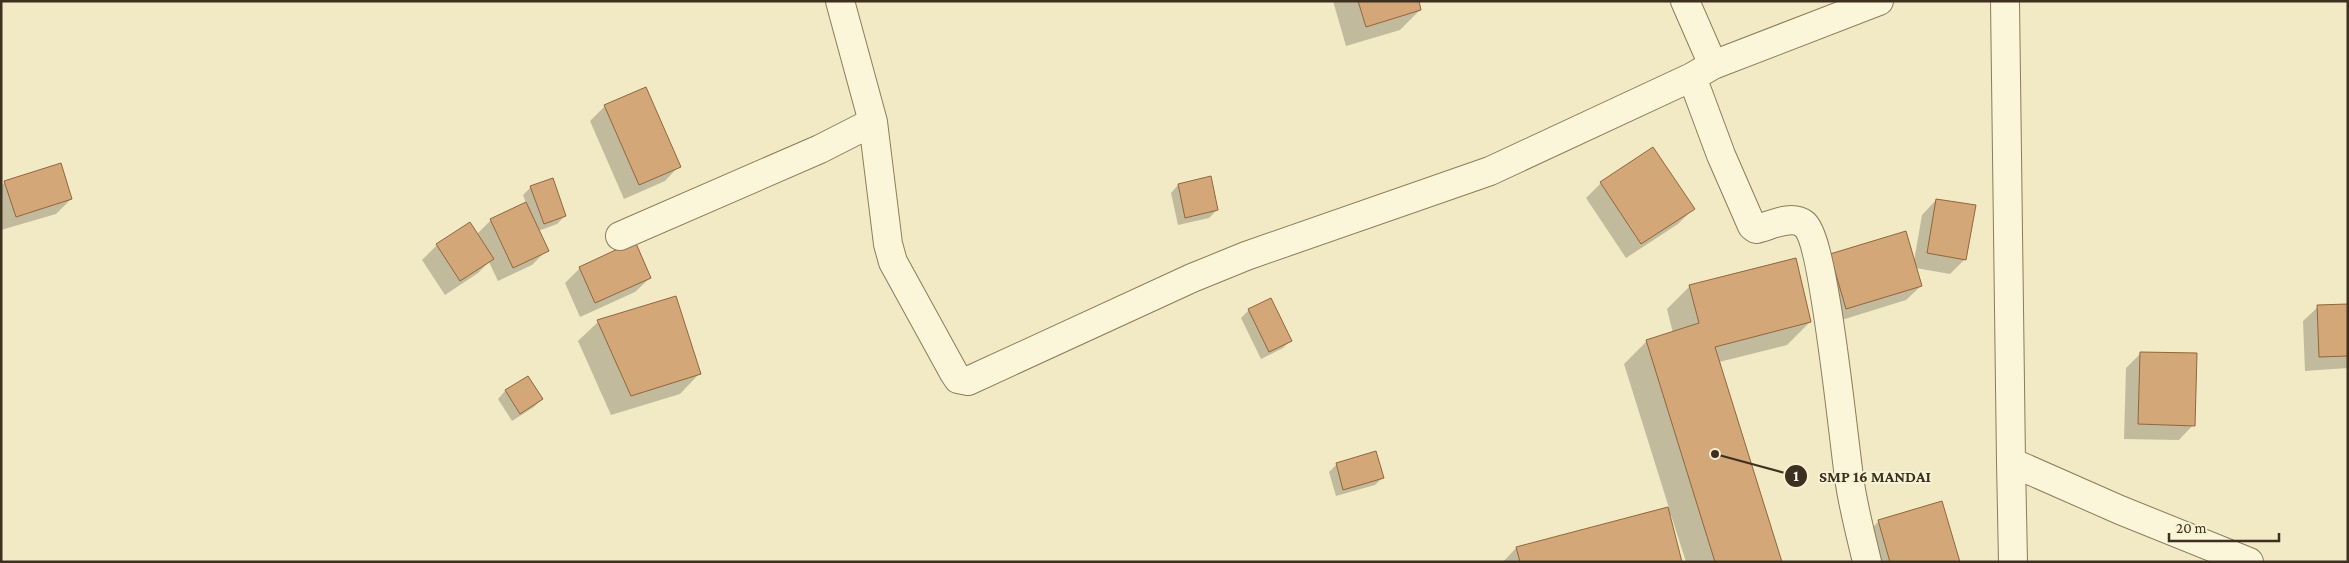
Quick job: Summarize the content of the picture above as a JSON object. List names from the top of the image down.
{
  "places": ["SMP 16 MANDAI"],
  "scale_bar": "20 m"
}
